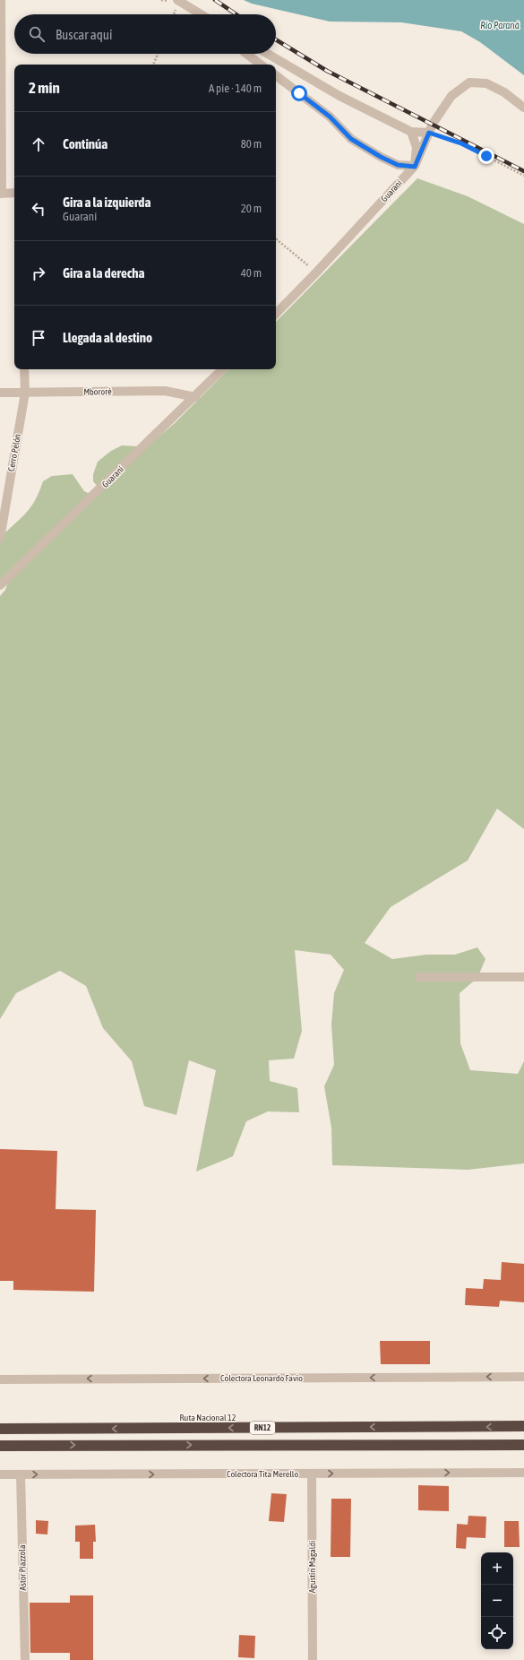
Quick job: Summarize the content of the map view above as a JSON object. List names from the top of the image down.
{
  "streets": {
    "highway": ["Ruta Nacional 12", "RN12"],
    "street": [
      "Guaraní",
      "Mbororé",
      "Cerro Pelón",
      "Colectora Leonardo Favio",
      "Colectora Tita Merello",
      "Agustín Magaldi",
      "Astor Piazzola"
    ]
  },
  "crossings": [
    ["Guaraní", "Mbororé"],
    ["Mbororé", "Cerro Pelón"],
    ["Colectora Tita Merello", "Agustín Magaldi"],
    ["Colectora Tita Merello", "Astor Piazzola"]
  ],
  "one_way": ["Colectora Leonardo Favio", "Colectora Tita Merello"],
  "water": ["Río Paraná"],
  "page": {
    "search": "Buscar aquí",
    "heading": ["2 min", "A pie · 140 m"],
    "list": [
      ["Continúa", "80 m"],
      ["Gira a la izquierda", "Guaraní", "20 m"],
      ["Gira a la derecha", "40 m"],
      "Llegada al destino"
    ],
    "map_buttons": ["+", "−"]
  }
}
